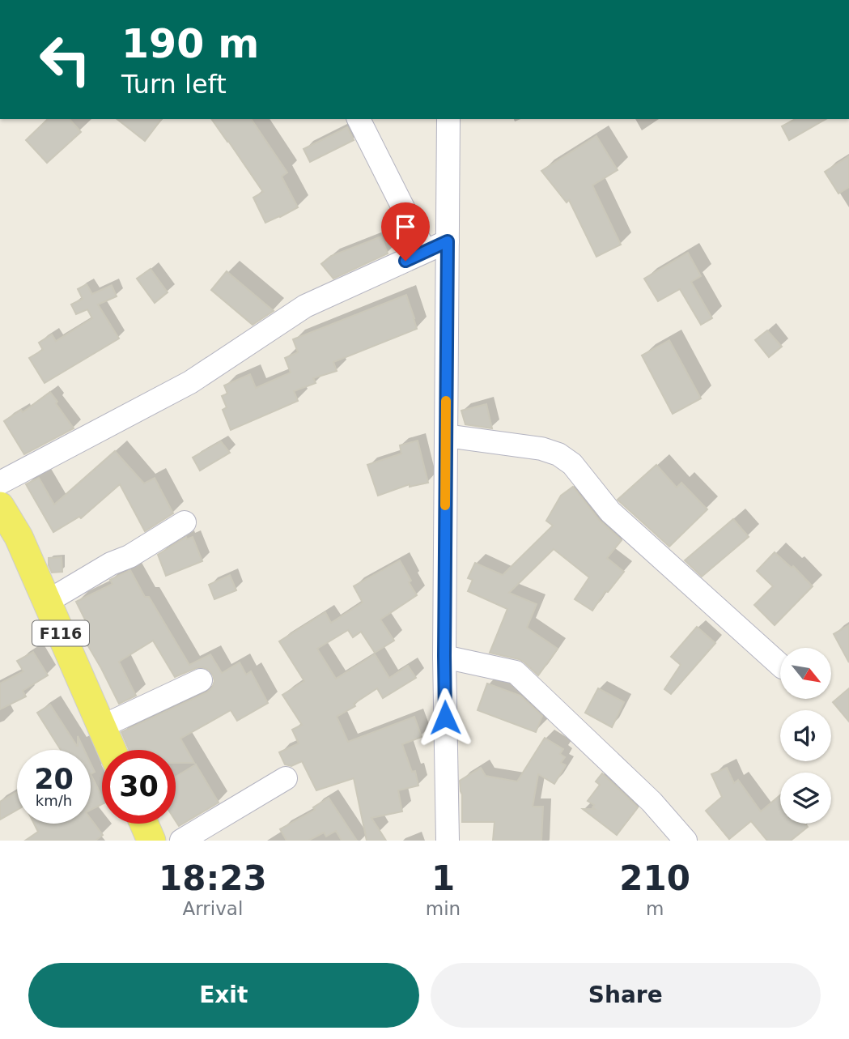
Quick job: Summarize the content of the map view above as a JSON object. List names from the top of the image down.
{
  "streets": {
    "main road": ["F116"]
  },
  "north": "bottom right",
  "page": {
    "turn": ["190 m", "Turn left"],
    "speed": "20 km/h",
    "limit": "30",
    "eta": [
      "18:23",
      "Arrival",
      "1",
      "min",
      "210",
      "m"
    ],
    "buttons": ["Exit", "Share"]
  }
}
